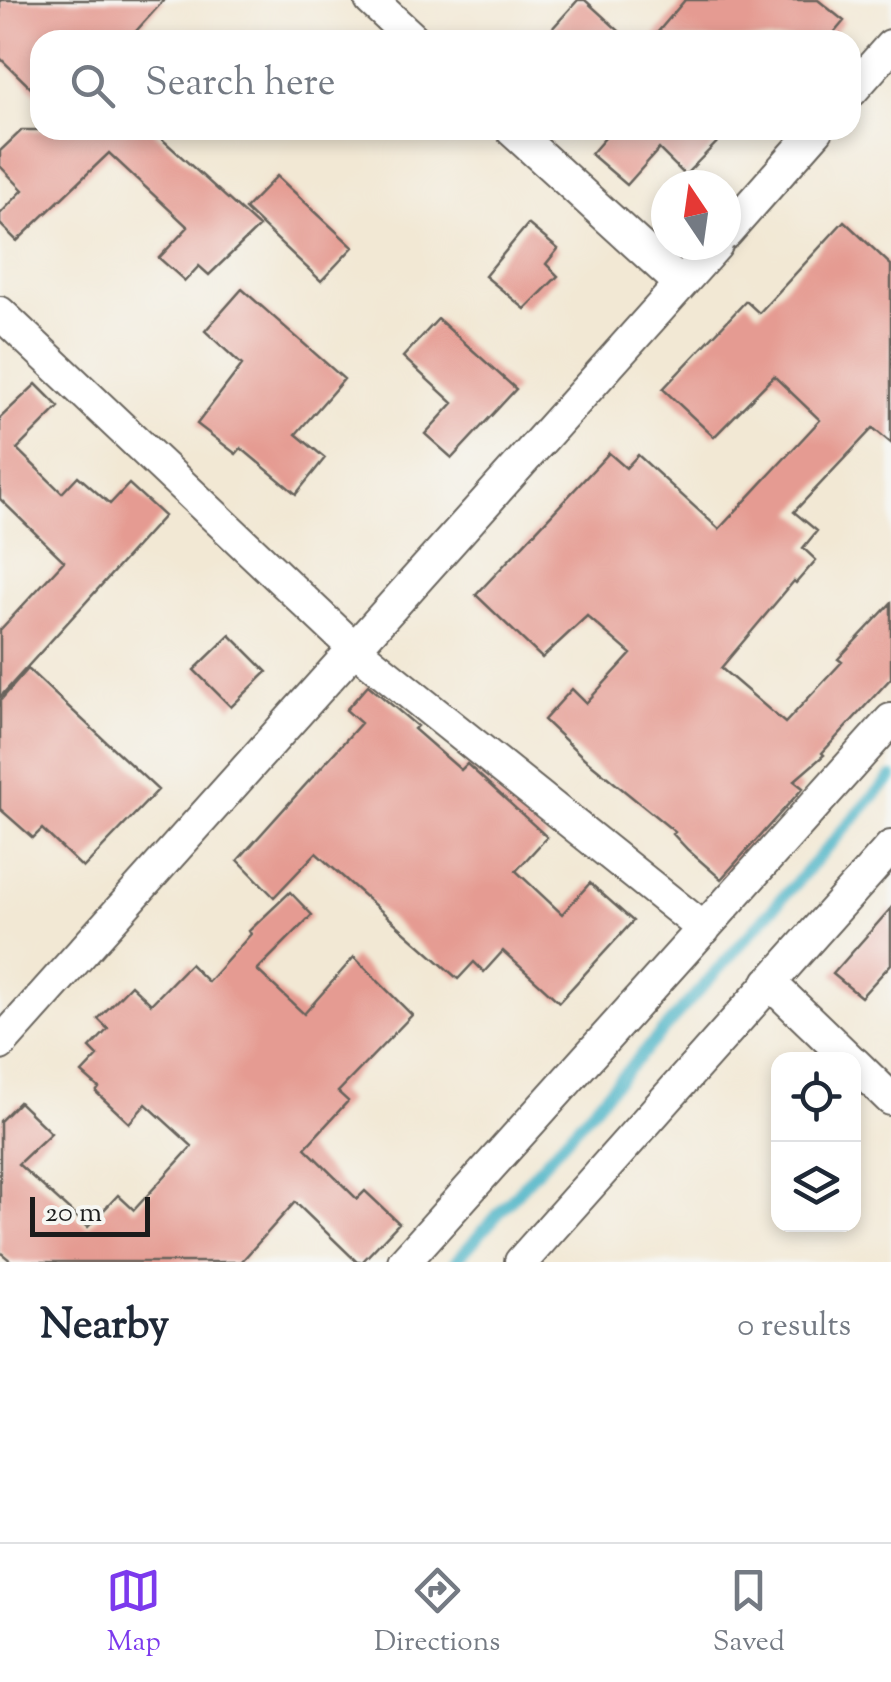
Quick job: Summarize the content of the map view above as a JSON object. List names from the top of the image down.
{
  "scale_bar": "20 m",
  "north": "top",
  "page": {
    "search": "Search here",
    "scale": "20 m",
    "heading": ["Nearby", "0 results"],
    "nav": ["Map", "Directions", "Saved"]
  }
}
